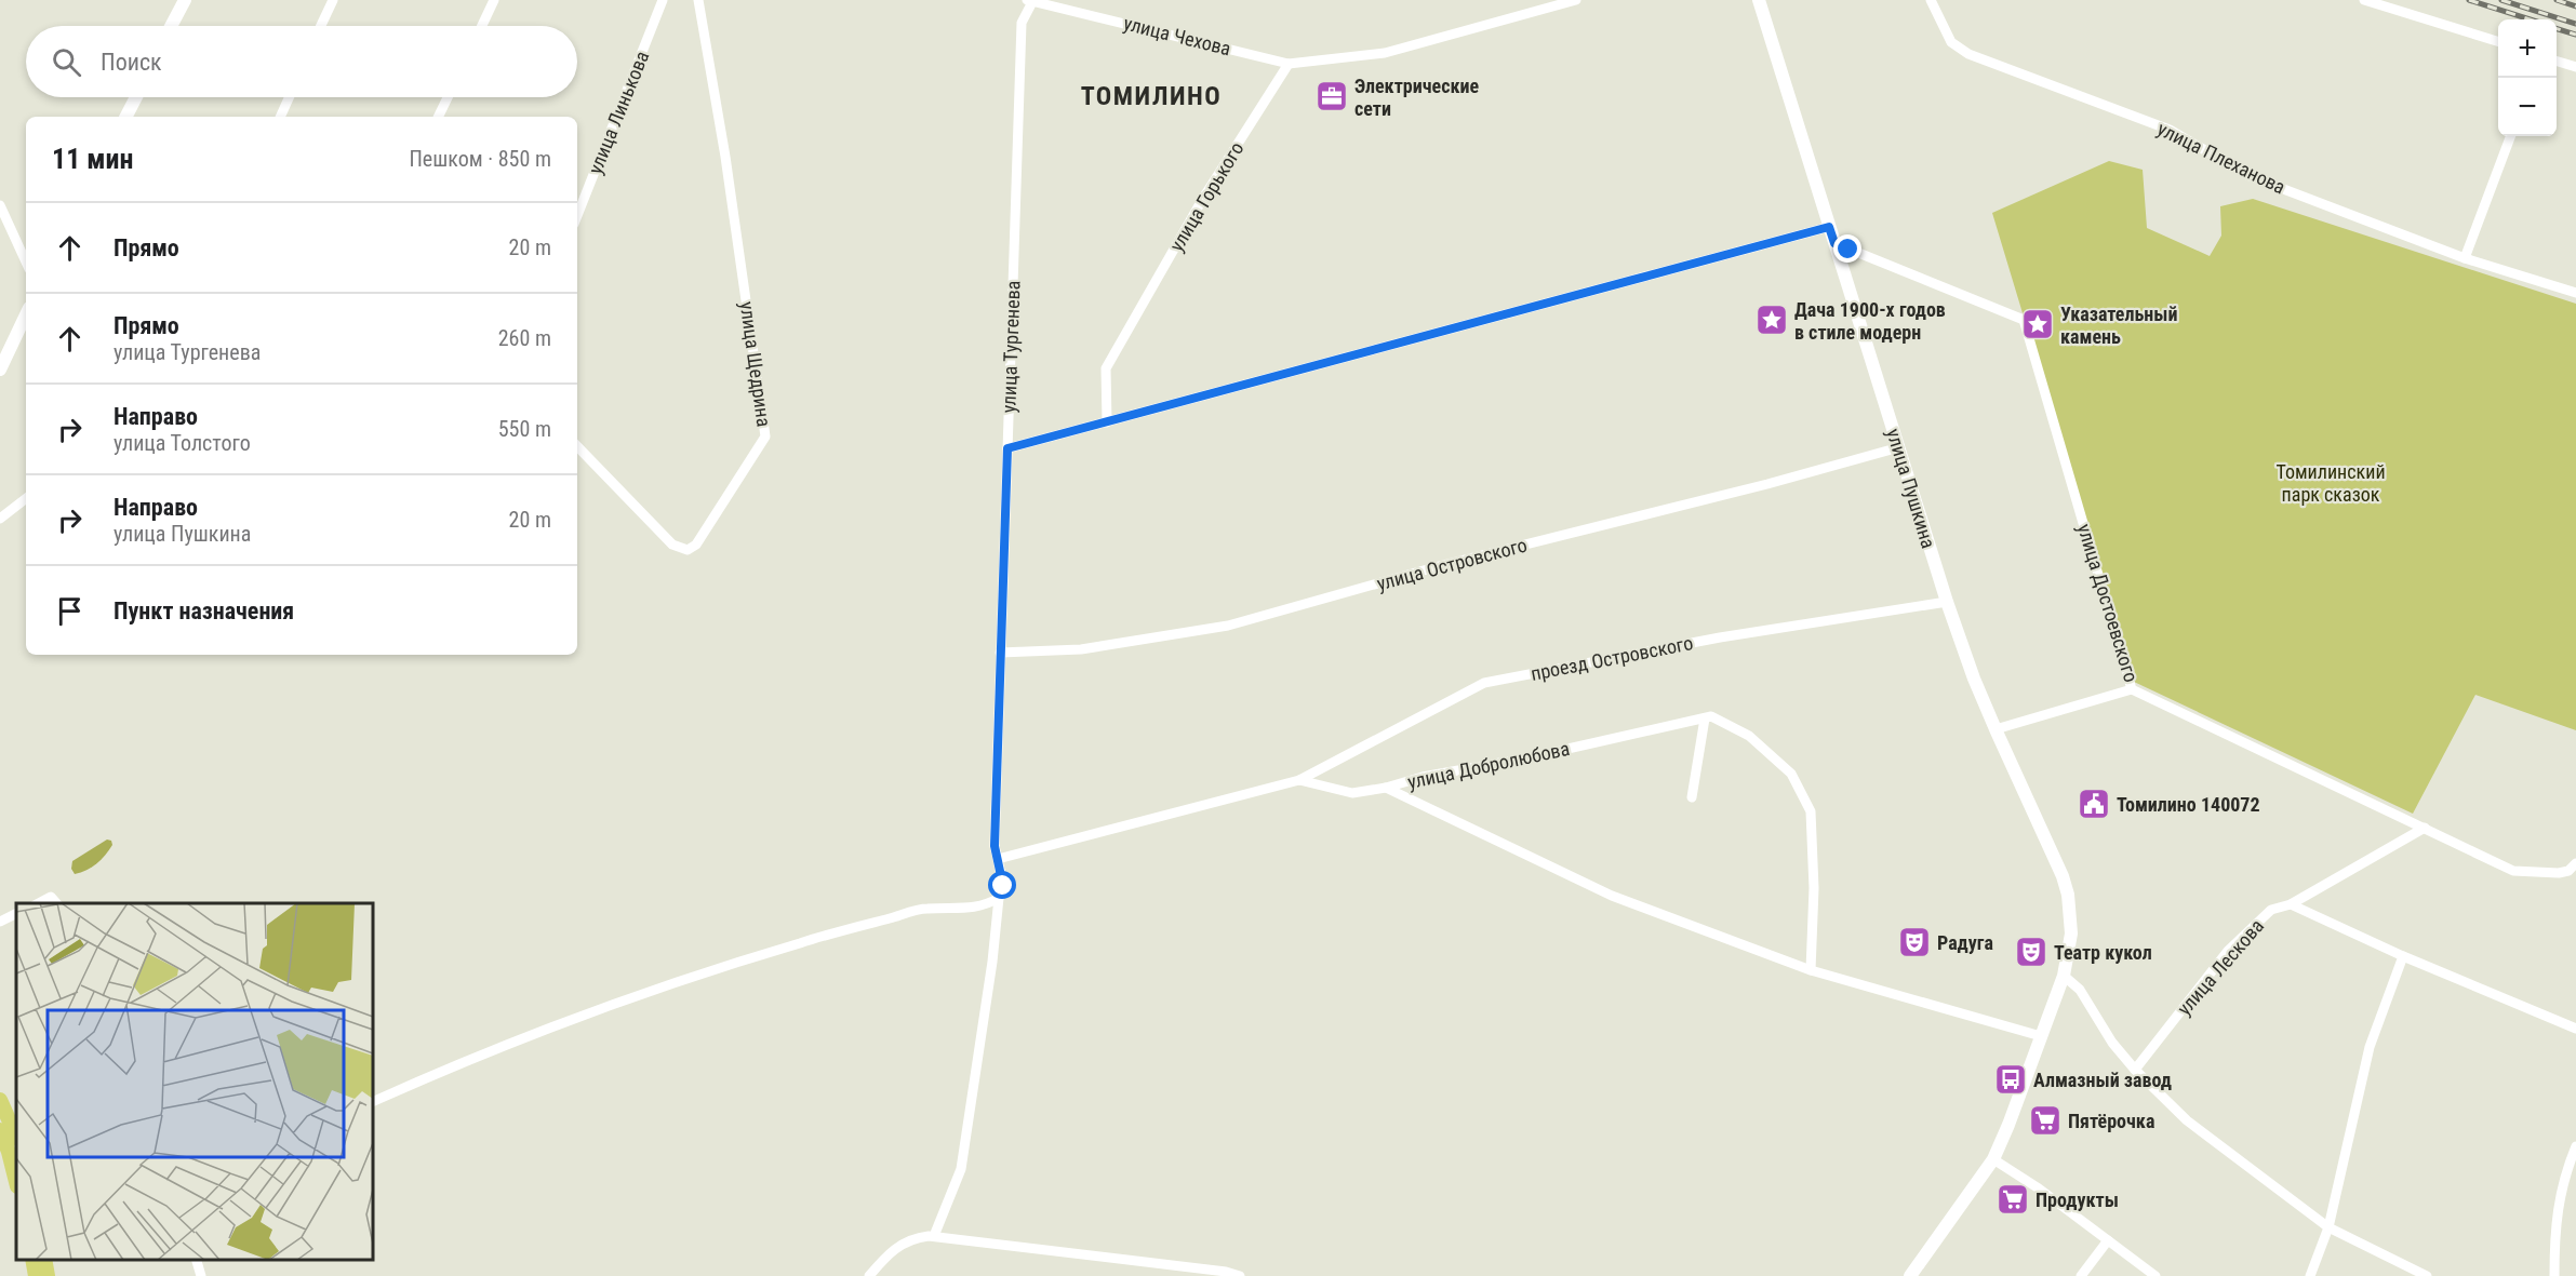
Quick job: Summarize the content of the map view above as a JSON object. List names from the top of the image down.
{
  "streets": {
    "main road": ["улица Пушкина"],
    "street": [
      "улица Чехова",
      "улица Линькова",
      "улица Плеханова",
      "улица Горького",
      "улица Тургенева",
      "улица Щедрина",
      "улица Островского",
      "улица Достоевского",
      "проезд Островского",
      "улица Добролюбова",
      "улица Лескова"
    ]
  },
  "crossings": [
    ["улица Чехова", "улица Горького"],
    ["улица Чехова", "улица Тургенева"],
    ["улица Тургенева", "улица Островского"],
    ["улица Тургенева", "проезд Островского"],
    ["улица Пушкина", "улица Островского"],
    ["улица Пушкина", "улица Достоевского"],
    ["улица Пушкина", "проезд Островского"],
    ["улица Пушкина", "улица Добролюбова"],
    ["улица Достоевского", "улица Лескова"]
  ],
  "districts": ["ТОМИЛИНО"],
  "parks": ["Томилинский парк сказок"],
  "places": {
    "office": ["Электрические сети"],
    "place": ["Дача 1900-х годов в стиле модерн", "Указательный камень"],
    "public building": ["Томилино 140072"],
    "theatre": ["Радуга", "Театр кукол"],
    "bus stop": ["Алмазный завод"],
    "supermarket": ["Пятёрочка", "Продукты"]
  },
  "page": {
    "map_buttons": ["+", "−"],
    "search": "Поиск",
    "heading": ["11 мин", "Пешком · 850 m"],
    "list": [
      ["Прямо", "20 m"],
      ["Прямо", "улица Тургенева", "260 m"],
      ["Направо", "улица Толстого", "550 m"],
      ["Направо", "улица Пушкина", "20 m"],
      "Пункт назначения"
    ]
  }
}
